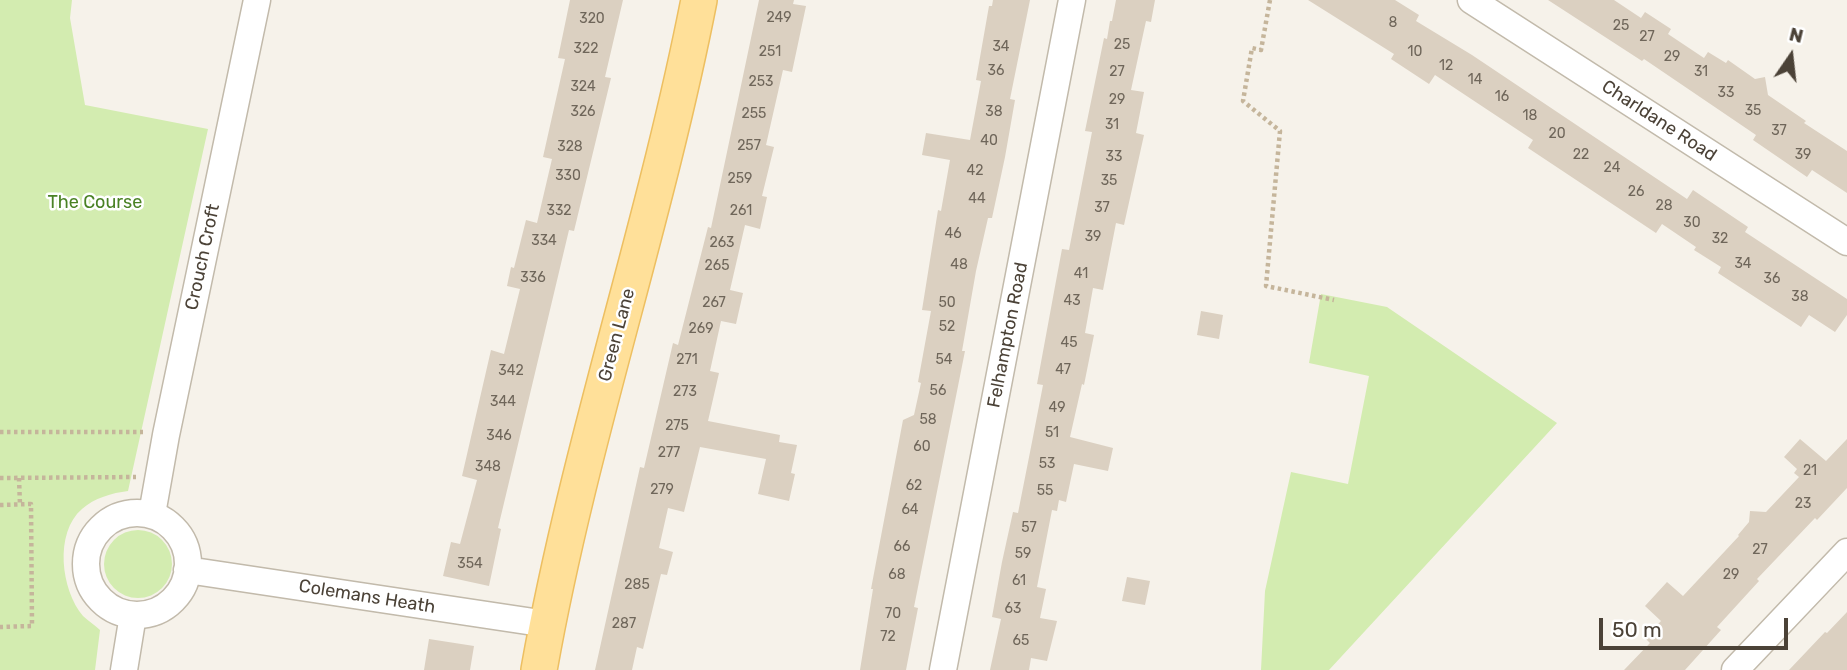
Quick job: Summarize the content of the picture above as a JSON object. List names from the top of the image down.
{
  "streets": {
    "main road": ["Green Lane"],
    "street": [
      "Charldane Road",
      "Crouch Croft",
      "Felhampton Road",
      "Colemans Heath"
    ]
  },
  "crossings": [
    ["Crouch Croft", "Colemans Heath"],
    ["Green Lane", "Colemans Heath"]
  ],
  "parks": ["The Course"],
  "house_numbers": [
    "249",
    "320",
    "8",
    "25",
    "27",
    "25",
    "34",
    "322",
    "251",
    "10",
    "29",
    "12",
    "36",
    "27",
    "31",
    "14",
    "253",
    "324",
    "33",
    "16",
    "29",
    "35",
    "326",
    "38",
    "255",
    "18",
    "31",
    "37",
    "20",
    "40",
    "257",
    "328",
    "22",
    "39",
    "33",
    "24",
    "42",
    "330",
    "259",
    "35",
    "26",
    "44",
    "28",
    "37",
    "332",
    "261",
    "30",
    "46",
    "39",
    "32",
    "334",
    "263",
    "34",
    "48",
    "265",
    "41",
    "336",
    "36",
    "38",
    "43",
    "267",
    "50",
    "52",
    "269",
    "45",
    "271",
    "54",
    "47",
    "342",
    "56",
    "273",
    "344",
    "49",
    "58",
    "275",
    "51",
    "346",
    "60",
    "277",
    "53",
    "348",
    "21",
    "62",
    "279",
    "55",
    "23",
    "64",
    "57",
    "66",
    "27",
    "59",
    "354",
    "68",
    "29",
    "61",
    "285",
    "63",
    "70",
    "287",
    "72",
    "65"
  ],
  "scale_bar": "50 m",
  "north": "top"
}
